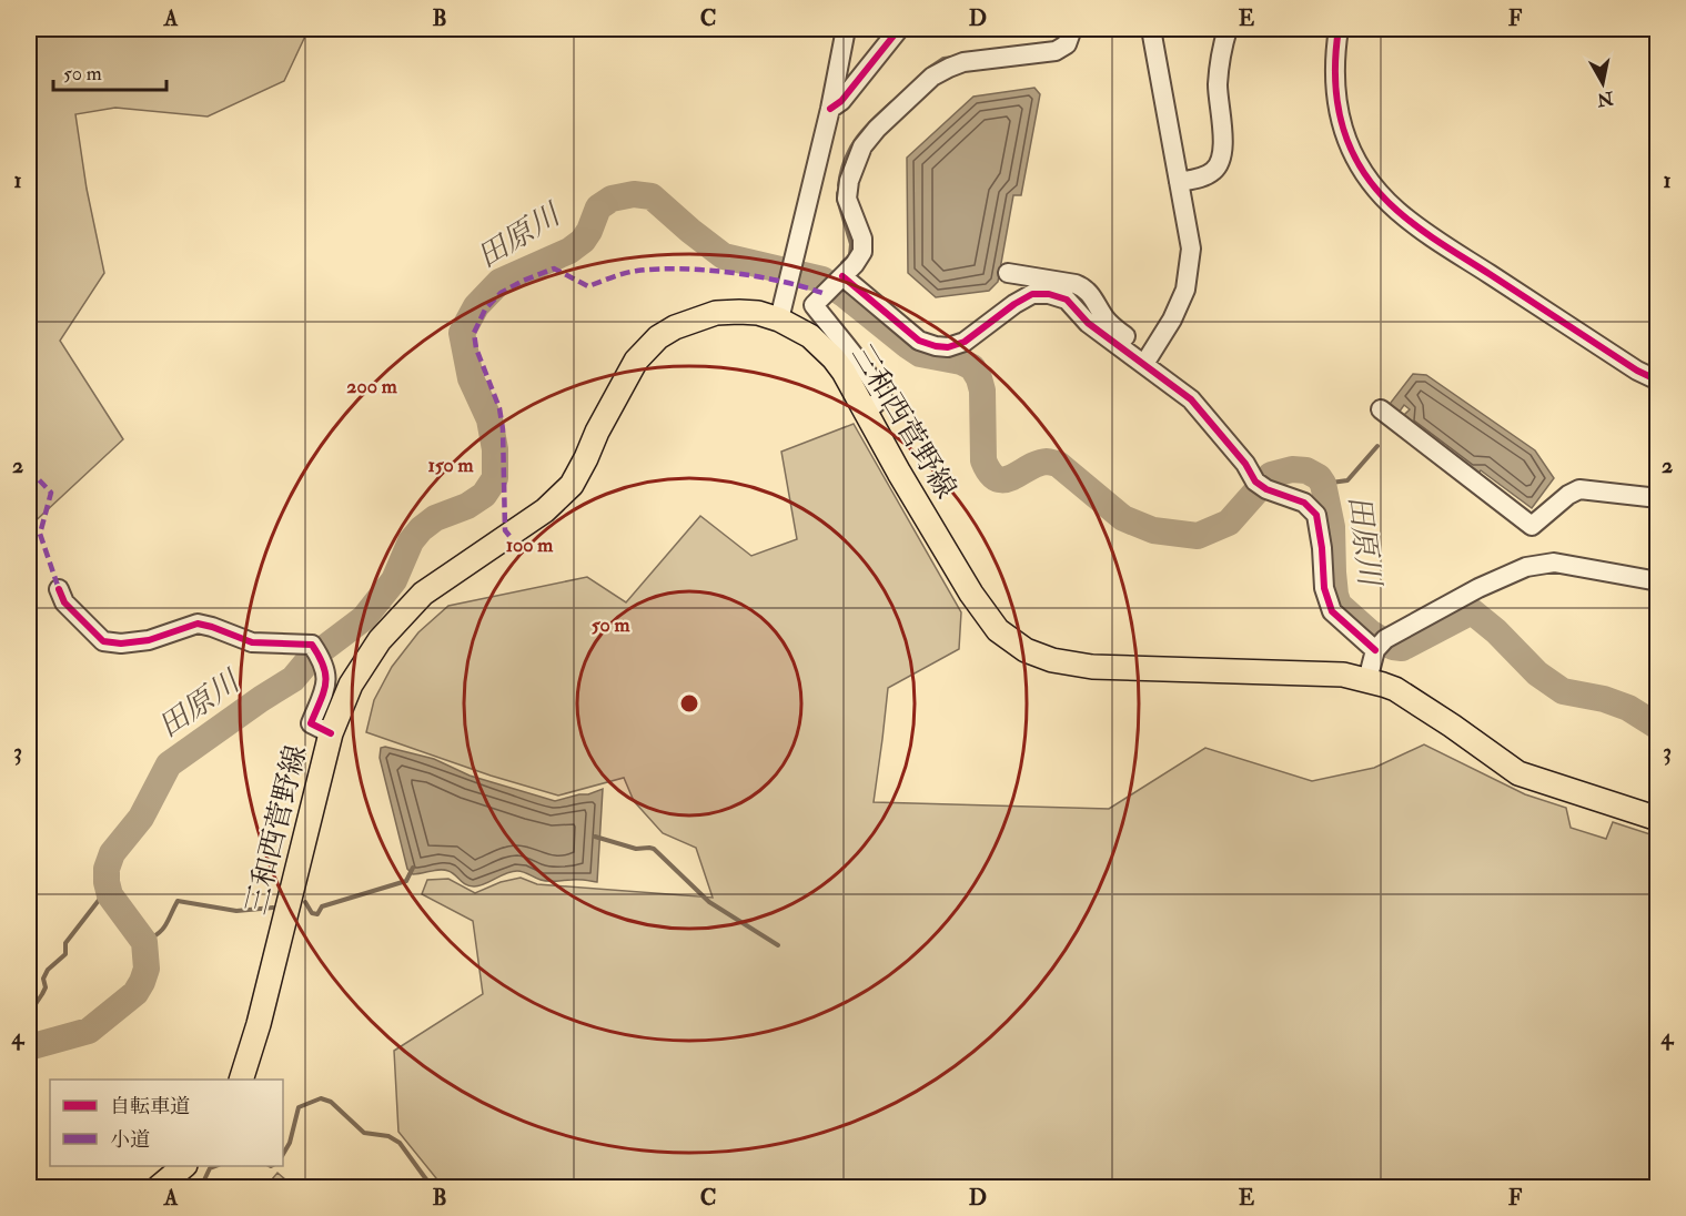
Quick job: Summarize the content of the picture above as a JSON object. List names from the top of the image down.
{
  "streets": {
    "main road": ["三和西菅野線"]
  },
  "water": ["田原川"],
  "legend": ["自転車道", "小道"],
  "scale_bar": "50 m",
  "north": "bottom",
  "grid": {
    "columns": [
      "A",
      "B",
      "C",
      "D",
      "E",
      "F"
    ],
    "rows": [
      "1",
      "2",
      "3",
      "4"
    ]
  },
  "rings": [
    "200 m",
    "150 m",
    "100 m",
    "50 m"
  ]
}
